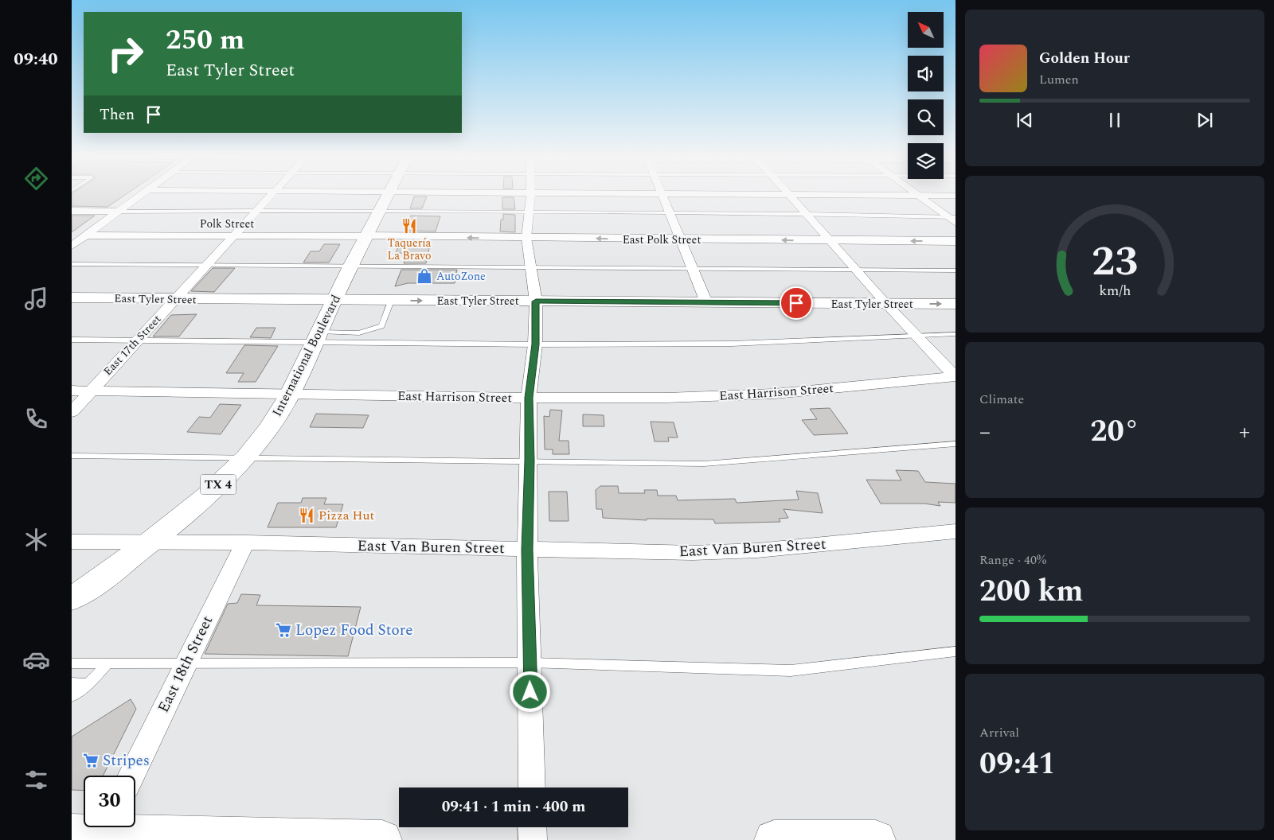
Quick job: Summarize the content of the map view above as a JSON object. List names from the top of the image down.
{
  "streets": {
    "main road": ["International Boulevard", "TX 4"],
    "street": [
      "Polk Street",
      "East Polk Street",
      "East Tyler Street",
      "East 17th Street",
      "East Harrison Street",
      "East Van Buren Street",
      "East 18th Street"
    ]
  },
  "crossings": [
    ["Polk Street", "East Polk Street"],
    ["Polk Street", "East 17th Street"],
    ["Polk Street", "International Boulevard"],
    ["East Polk Street", "International Boulevard"],
    ["East Tyler Street", "East 17th Street"],
    ["East Tyler Street", "International Boulevard"],
    ["East 17th Street", "East Harrison Street"],
    ["International Boulevard", "East Harrison Street"],
    ["International Boulevard", "East Van Buren Street"],
    ["East Van Buren Street", "East 18th Street"]
  ],
  "one_way": ["East Polk Street"],
  "places": {
    "restaurant": ["Taquería La Bravo", "Pizza Hut"],
    "shop": ["AutoZone"],
    "supermarket": ["Lopez Food Store", "Stripes"]
  },
  "north": "top left",
  "page": {
    "tabs": "09:40",
    "turn": ["250 m", "East Tyler Street"],
    "song": ["Golden Hour", "Lumen"],
    "then": "Then",
    "tile": [
      "Climate",
      ["Range · 40%", "200 km"],
      ["Arrival", "09:41"]
    ],
    "heat": ["−", "20°", "+"],
    "limit": "30",
    "trip": "09:41 · 1 min · 400 m",
    "gauge": ["23", "km/h"]
  }
}
